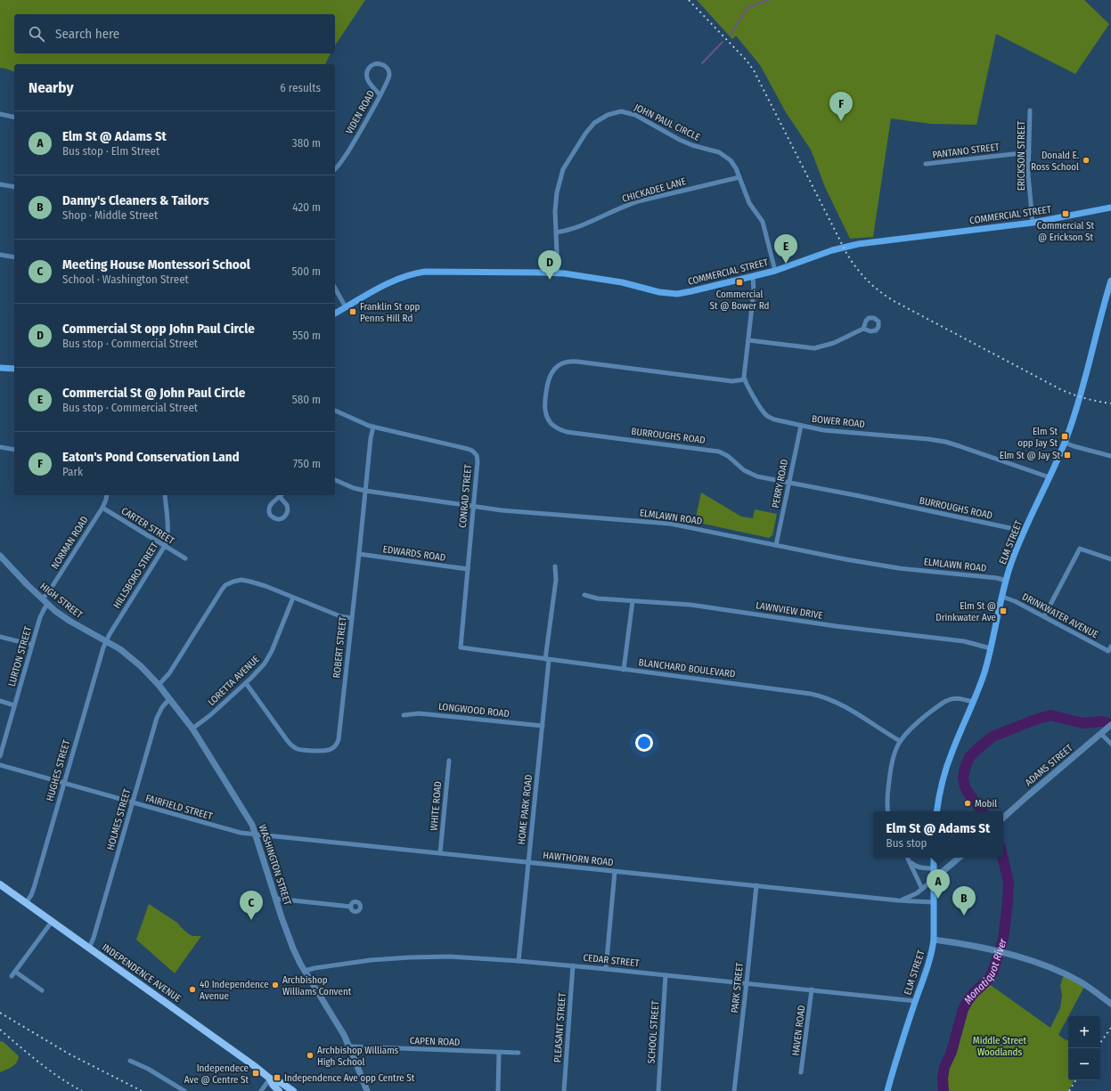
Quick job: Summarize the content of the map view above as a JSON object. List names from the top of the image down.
{
  "streets": {
    "main road": ["COMMERCIAL STREET", "ELM STREET", "INDEPENDENCE AVENUE"],
    "street": [
      "VIDEN ROAD",
      "JOHN PAUL CIRCLE",
      "PANTANO STREET",
      "ERICKSON STREET",
      "CHICKADEE LANE",
      "BOWER ROAD",
      "BURROUGHS ROAD",
      "PERRY ROAD",
      "CONRAD STREET",
      "ELMLAWN ROAD",
      "CARTER STREET",
      "NORMAN ROAD",
      "EDWARDS ROAD",
      "HILLSBORO STREET",
      "HIGH STREET",
      "LAWNVIEW DRIVE",
      "DRINKWATER AVENUE",
      "ROBERT STREET",
      "LURTON STREET",
      "BLANCHARD BOULEVARD",
      "LORETTA AVENUE",
      "LONGWOOD ROAD",
      "ADAMS STREET",
      "HUGHES STREET",
      "WHITE ROAD",
      "FAIRFIELD STREET",
      "HOME PARK ROAD",
      "HOLMES STREET",
      "HAWTHORN ROAD",
      "WASHINGTON STREET",
      "CEDAR STREET",
      "PARK STREET",
      "PLEASANT STREET",
      "HAVEN ROAD",
      "SCHOOL STREET",
      "CAPEN ROAD"
    ]
  },
  "crossings": [
    ["JOHN PAUL CIRCLE", "CHICKADEE LANE"],
    ["JOHN PAUL CIRCLE", "COMMERCIAL STREET"],
    ["PANTANO STREET", "ERICKSON STREET"],
    ["ERICKSON STREET", "COMMERCIAL STREET"],
    ["BOWER ROAD", "BURROUGHS ROAD"],
    ["BOWER ROAD", "PERRY ROAD"],
    ["BOWER ROAD", "ELM STREET"],
    ["BURROUGHS ROAD", "PERRY ROAD"],
    ["BURROUGHS ROAD", "ELM STREET"],
    ["PERRY ROAD", "ELMLAWN ROAD"],
    ["CONRAD STREET", "ELMLAWN ROAD"],
    ["CONRAD STREET", "EDWARDS ROAD"],
    ["CONRAD STREET", "ROBERT STREET"],
    ["CONRAD STREET", "BLANCHARD BOULEVARD"],
    ["ELMLAWN ROAD", "ELM STREET"],
    ["ELMLAWN ROAD", "ROBERT STREET"],
    ["CARTER STREET", "NORMAN ROAD"],
    ["CARTER STREET", "HILLSBORO STREET"],
    ["NORMAN ROAD", "HIGH STREET"],
    ["ELM STREET", "LAWNVIEW DRIVE"],
    ["ELM STREET", "DRINKWATER AVENUE"],
    ["ELM STREET", "HAWTHORN ROAD"],
    ["ELM STREET", "CEDAR STREET"],
    ["EDWARDS ROAD", "ROBERT STREET"],
    ["HILLSBORO STREET", "HIGH STREET"],
    ["HILLSBORO STREET", "HUGHES STREET"],
    ["HIGH STREET", "LURTON STREET"],
    ["HIGH STREET", "HUGHES STREET"],
    ["HIGH STREET", "WASHINGTON STREET"],
    ["ROBERT STREET", "LORETTA AVENUE"],
    ["BLANCHARD BOULEVARD", "HOME PARK ROAD"],
    ["LORETTA AVENUE", "WASHINGTON STREET"],
    ["LONGWOOD ROAD", "HOME PARK ROAD"],
    ["HUGHES STREET", "FAIRFIELD STREET"],
    ["HUGHES STREET", "INDEPENDENCE AVENUE"],
    ["WHITE ROAD", "HAWTHORN ROAD"],
    ["FAIRFIELD STREET", "HOLMES STREET"],
    ["FAIRFIELD STREET", "HAWTHORN ROAD"],
    ["FAIRFIELD STREET", "WASHINGTON STREET"],
    ["HOME PARK ROAD", "HAWTHORN ROAD"],
    ["HOME PARK ROAD", "CEDAR STREET"],
    ["HOLMES STREET", "WASHINGTON STREET"],
    ["HOLMES STREET", "INDEPENDENCE AVENUE"],
    ["HAWTHORN ROAD", "WASHINGTON STREET"],
    ["HAWTHORN ROAD", "PARK STREET"],
    ["WASHINGTON STREET", "CEDAR STREET"],
    ["WASHINGTON STREET", "CAPEN ROAD"],
    ["CEDAR STREET", "PARK STREET"],
    ["CEDAR STREET", "PLEASANT STREET"],
    ["CEDAR STREET", "HAVEN ROAD"],
    ["CEDAR STREET", "SCHOOL STREET"]
  ],
  "water": ["Monatiquot River"],
  "parks": ["Middle Street Woodlands"],
  "places": {
    "other": [
      "Donald E. Ross School",
      "Mobil",
      "Archbishop Williams Convent",
      "40 Independence Avenue",
      "Archbishop Williams High School"
    ],
    "transit": [
      "Commercial St @ Erickson St",
      "Commercial St @ Bower Rd",
      "Franklin St opp Penns Hill Rd",
      "Elm St opp Jay St",
      "Elm St @ Jay St",
      "Elm St @ Drinkwater Ave",
      "Independece Ave @ Centre St",
      "Independence Ave opp Centre St"
    ]
  },
  "page": {
    "search": "Search here",
    "heading": ["Nearby", "6 results"],
    "pins": [
      "F",
      "E",
      "D",
      "A",
      "B",
      "C"
    ],
    "list": [
      {
        "mark": "A",
        "name": "Elm St @ Adams St",
        "note": "Bus stop · Elm Street",
        "value": "380 m"
      },
      {
        "mark": "B",
        "name": "Danny's Cleaners & Tailors",
        "note": "Shop · Middle Street",
        "value": "420 m"
      },
      {
        "mark": "C",
        "name": "Meeting House Montessori School",
        "note": "School · Washington Street",
        "value": "500 m"
      },
      {
        "mark": "D",
        "name": "Commercial St opp John Paul Circle",
        "note": "Bus stop · Commercial Street",
        "value": "550 m"
      },
      {
        "mark": "E",
        "name": "Commercial St @ John Paul Circle",
        "note": "Bus stop · Commercial Street",
        "value": "580 m"
      },
      {
        "mark": "F",
        "name": "Eaton's Pond Conservation Land",
        "note": "Park",
        "value": "750 m"
      }
    ],
    "popup": ["Elm St @ Adams St", "Bus stop"],
    "map_buttons": ["+", "−"]
  }
}
